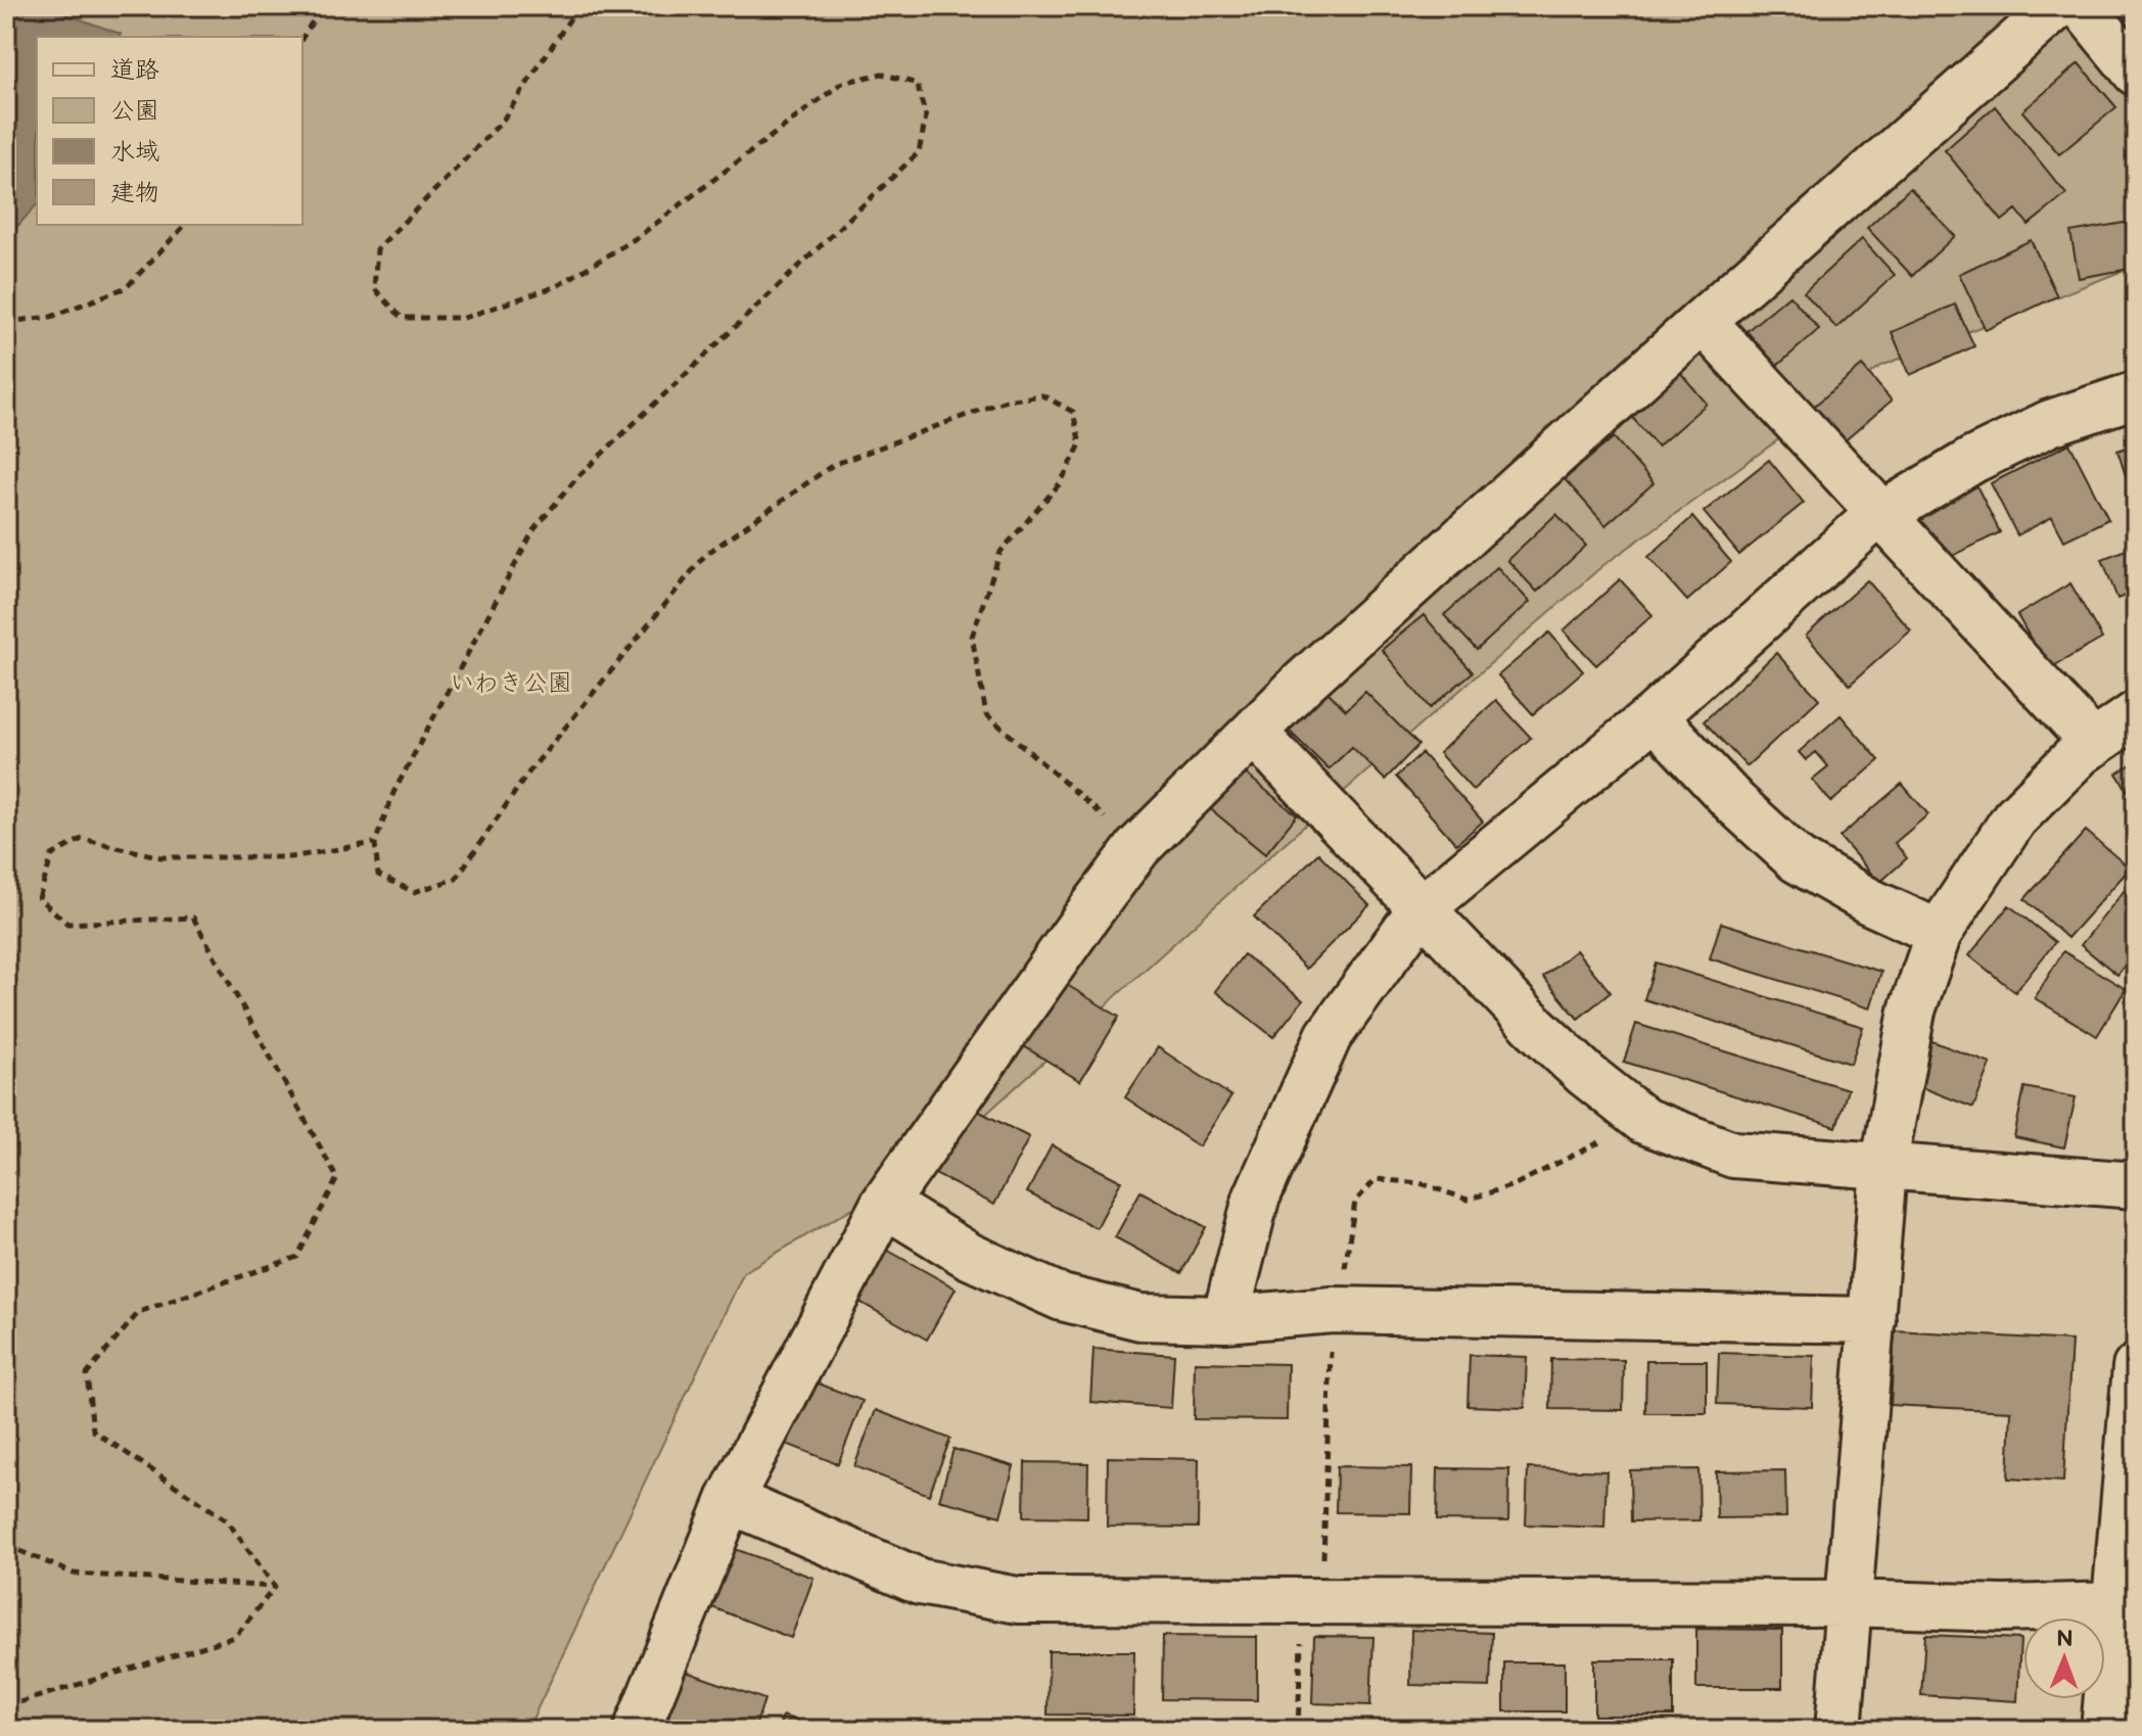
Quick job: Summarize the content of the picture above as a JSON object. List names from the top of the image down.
{
  "parks": ["いわき公園"],
  "legend": [
    "道路",
    "公園",
    "水域",
    "建物"
  ],
  "north": "top"
}
